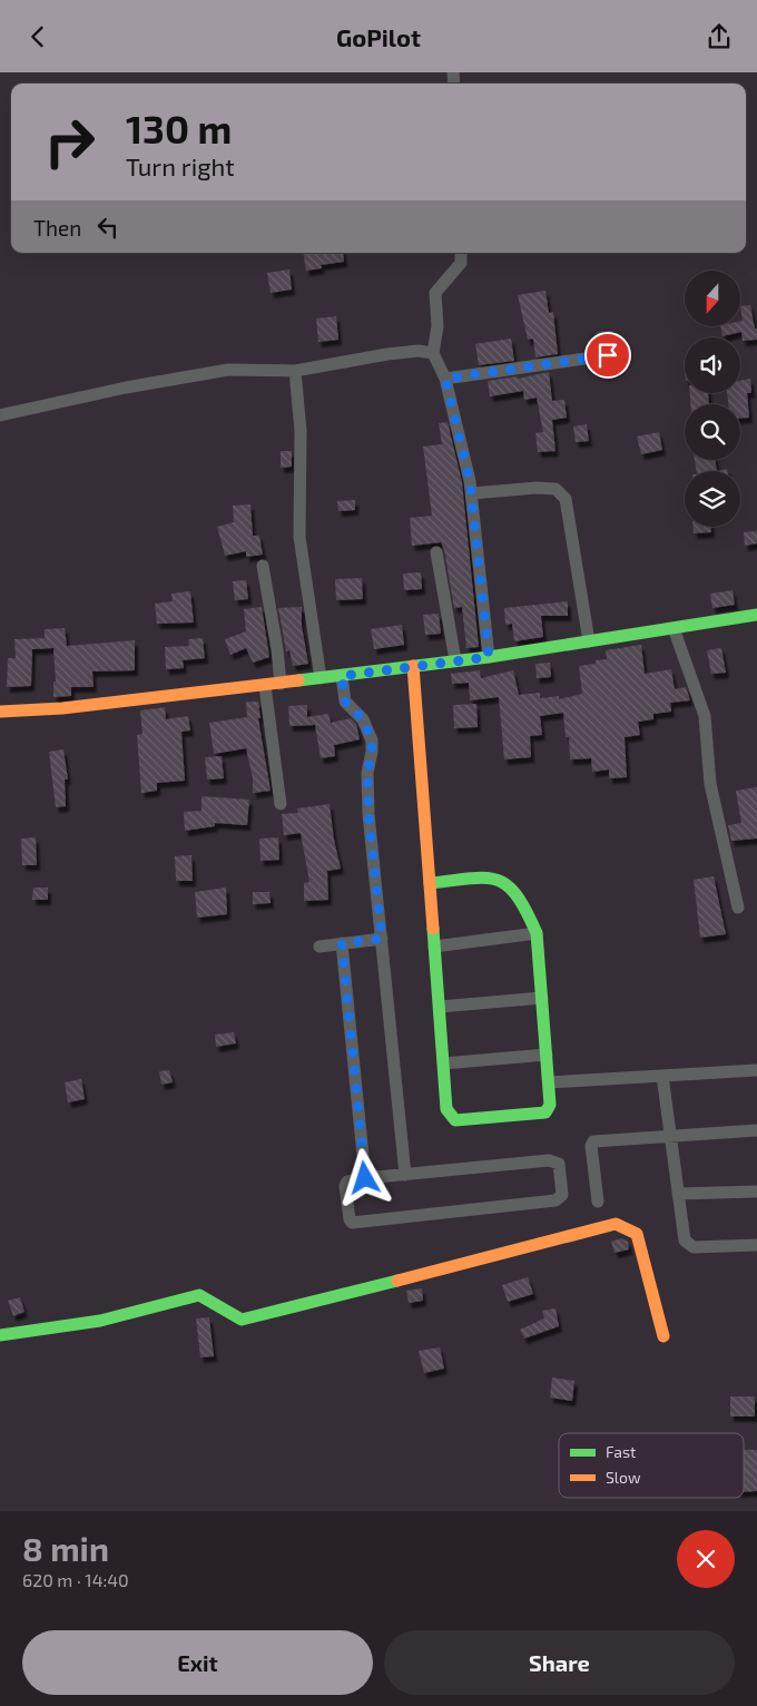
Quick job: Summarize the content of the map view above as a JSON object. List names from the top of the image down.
{
  "legend": ["Fast", "Slow"],
  "north": "bottom",
  "page": {
    "header": "GoPilot",
    "turn": ["130 m", "Turn right"],
    "then": "Then",
    "heading": ["8 min", "620 m · 14:40"],
    "buttons": ["Exit", "Share"]
  }
}
